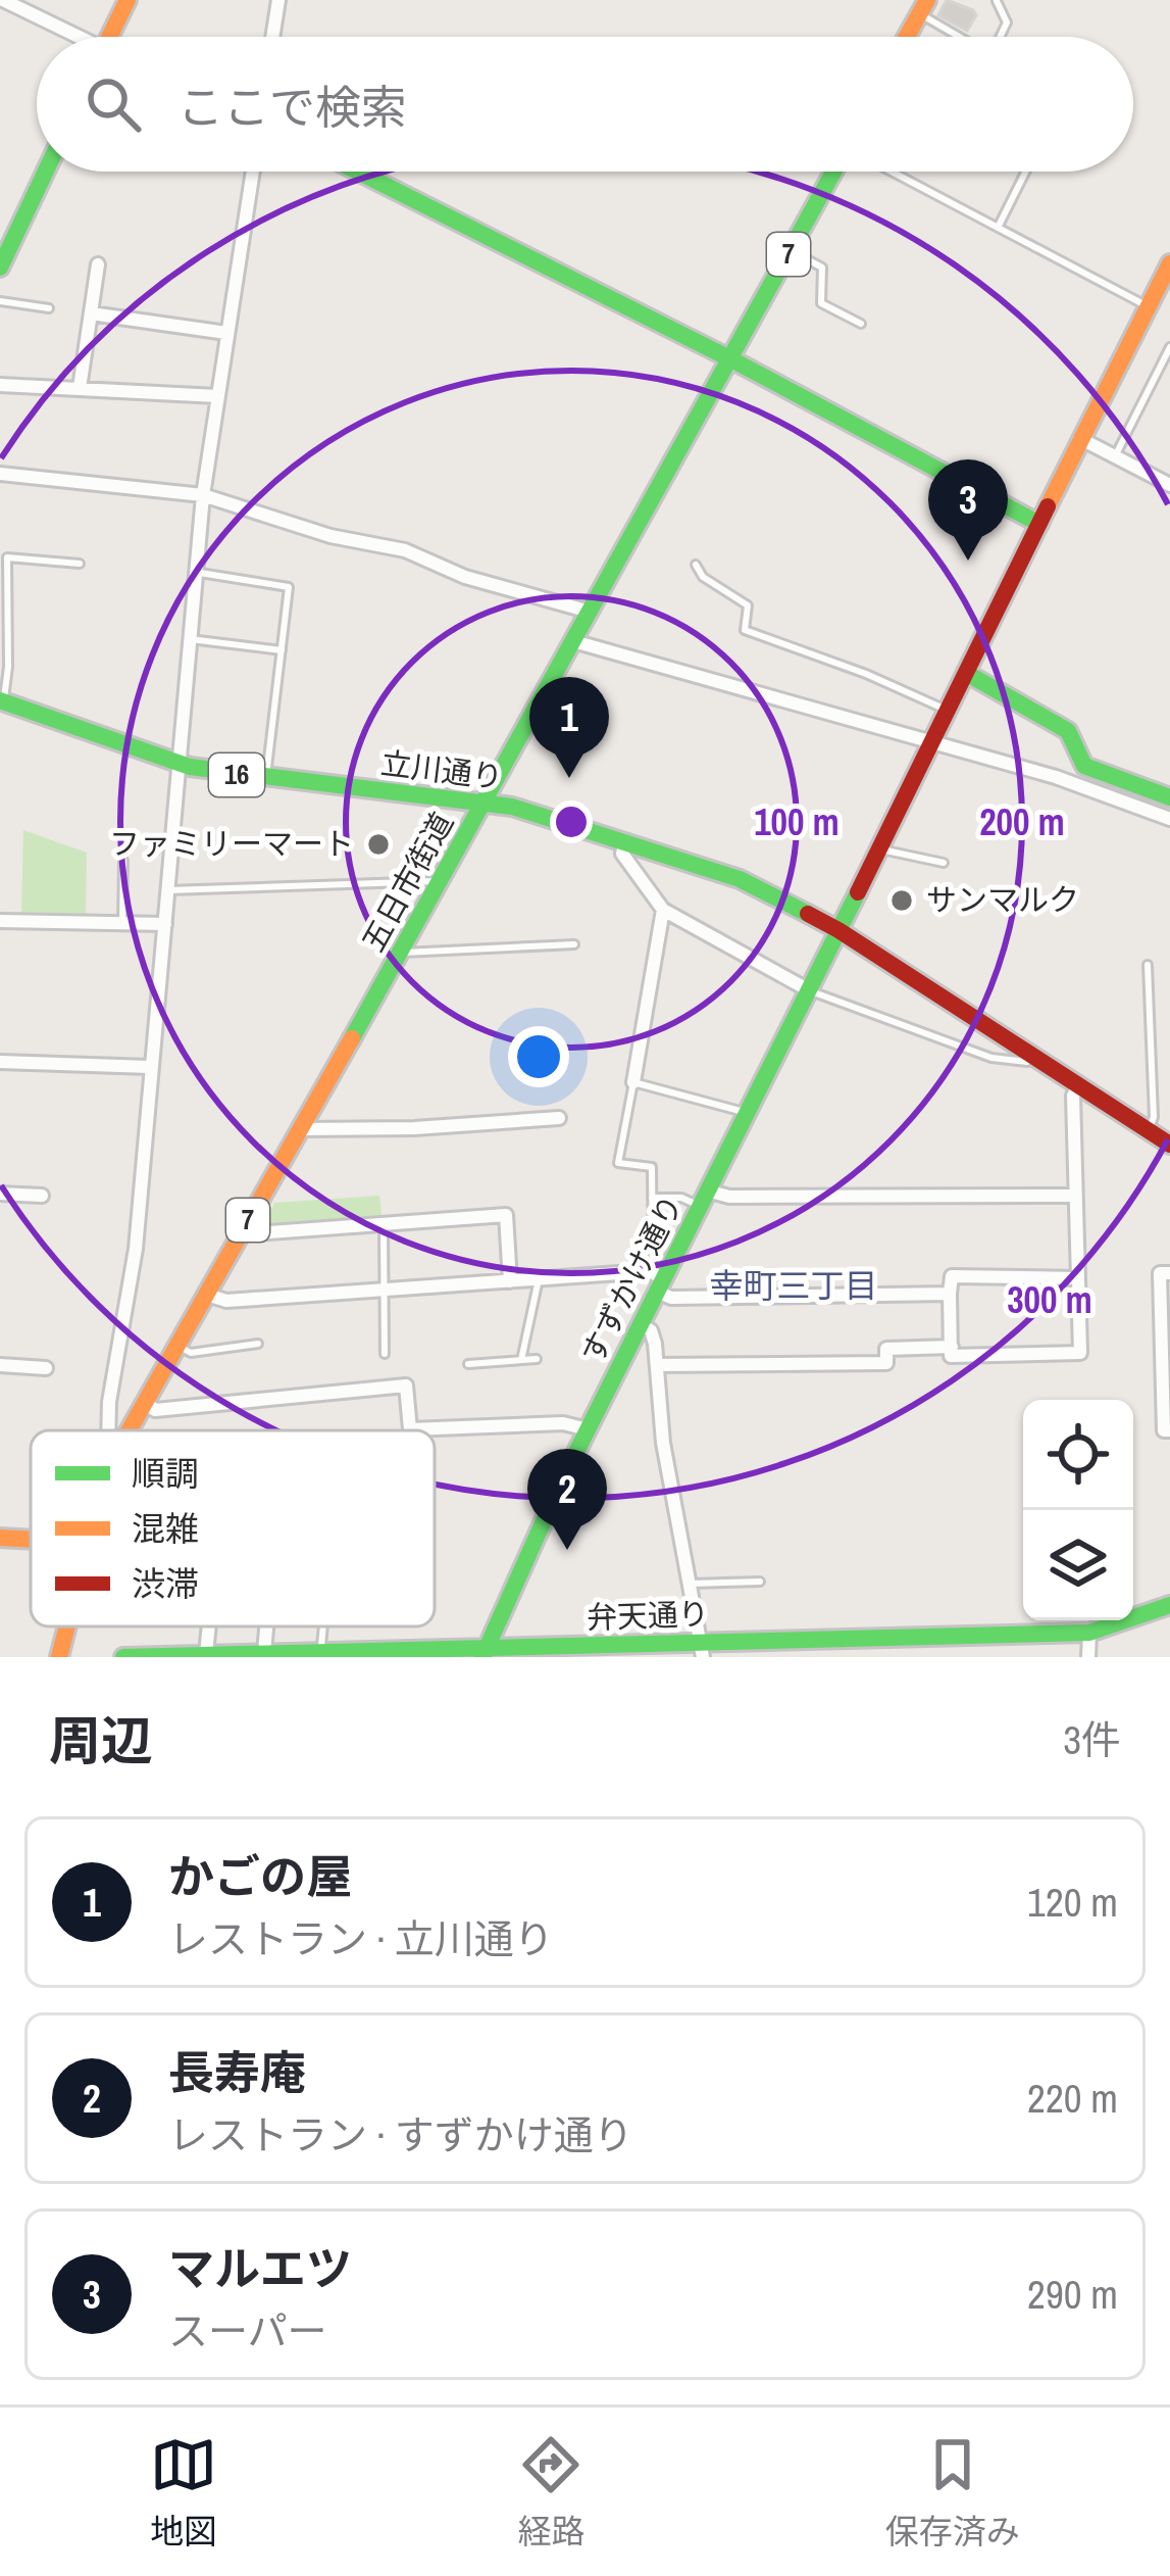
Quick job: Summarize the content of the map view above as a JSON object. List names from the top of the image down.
{
  "streets": {
    "street": [
      "7",
      "立川通り",
      "16",
      "五日市街道",
      "すずかけ通り",
      "弁天通り"
    ]
  },
  "crossings": [
    ["立川通り", "五日市街道"],
    ["立川通り", "すずかけ通り"],
    ["すずかけ通り", "弁天通り"]
  ],
  "districts": ["幸町三丁目"],
  "places": ["ファミリーマート", "サンマルク"],
  "legend": ["順調", "混雑", "渋滞"],
  "page": {
    "search": "ここで検索",
    "pins": ["3", "1", "2"],
    "heading": ["周辺", "3件"],
    "list": [
      {
        "mark": "1",
        "name": "かごの屋",
        "note": "レストラン · 立川通り",
        "value": "120 m"
      },
      {
        "mark": "2",
        "name": "長寿庵",
        "note": "レストラン · すずかけ通り",
        "value": "220 m"
      },
      {
        "mark": "3",
        "name": "マルエツ",
        "note": "スーパー",
        "value": "290 m"
      }
    ],
    "nav": ["地図", "経路", "保存済み"]
  },
  "rings": ["100 m", "200 m", "300 m"]
}
